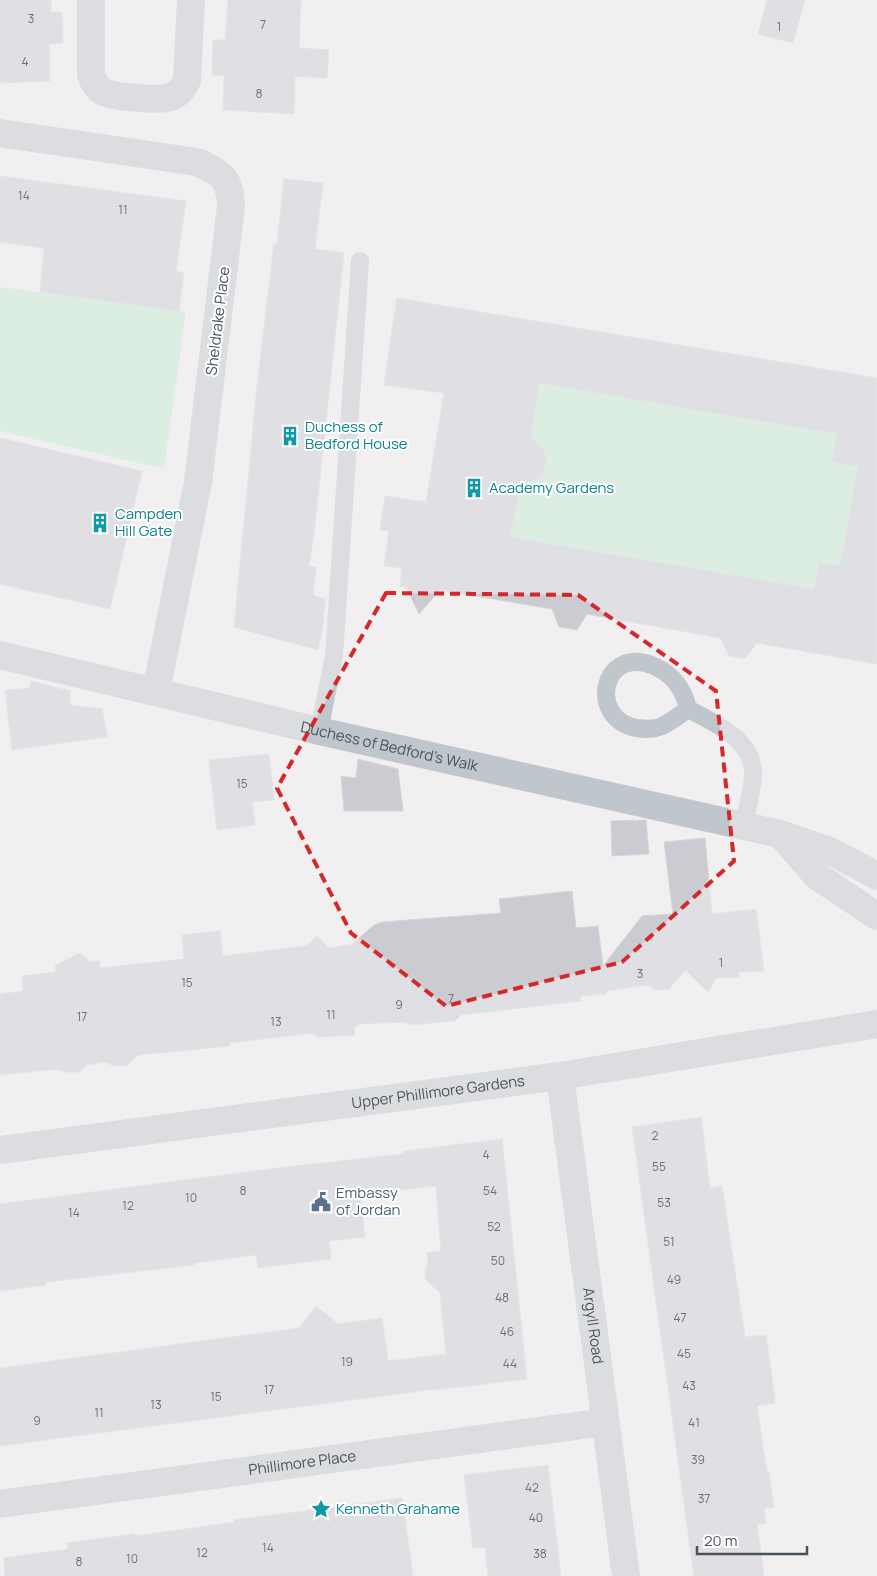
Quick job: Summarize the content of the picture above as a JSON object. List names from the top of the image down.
{
  "streets": {
    "street": [
      "Sheldrake Place",
      "Duchess of Bedford's Walk",
      "Upper Phillimore Gardens",
      "Argyll Road",
      "Phillimore Place"
    ]
  },
  "crossings": [
    ["Sheldrake Place", "Duchess of Bedford's Walk"],
    ["Upper Phillimore Gardens", "Argyll Road"],
    ["Argyll Road", "Phillimore Place"]
  ],
  "places": {
    "building": ["Duchess of Bedford House", "Academy Gardens", "Campden Hill Gate"],
    "public building": ["Embassy of Jordan"],
    "place": ["Kenneth Grahame"]
  },
  "house_numbers": [
    "3",
    "7",
    "1",
    "4",
    "8",
    "14",
    "11",
    "15",
    "1",
    "3",
    "15",
    "7",
    "9",
    "11",
    "17",
    "13",
    "2",
    "4",
    "55",
    "8",
    "54",
    "10",
    "53",
    "12",
    "14",
    "52",
    "51",
    "50",
    "49",
    "48",
    "47",
    "46",
    "45",
    "19",
    "44",
    "43",
    "17",
    "15",
    "13",
    "11",
    "9",
    "41",
    "39",
    "42",
    "37",
    "40",
    "14",
    "12",
    "38",
    "10",
    "8"
  ],
  "scale_bar": "20 m"
}
